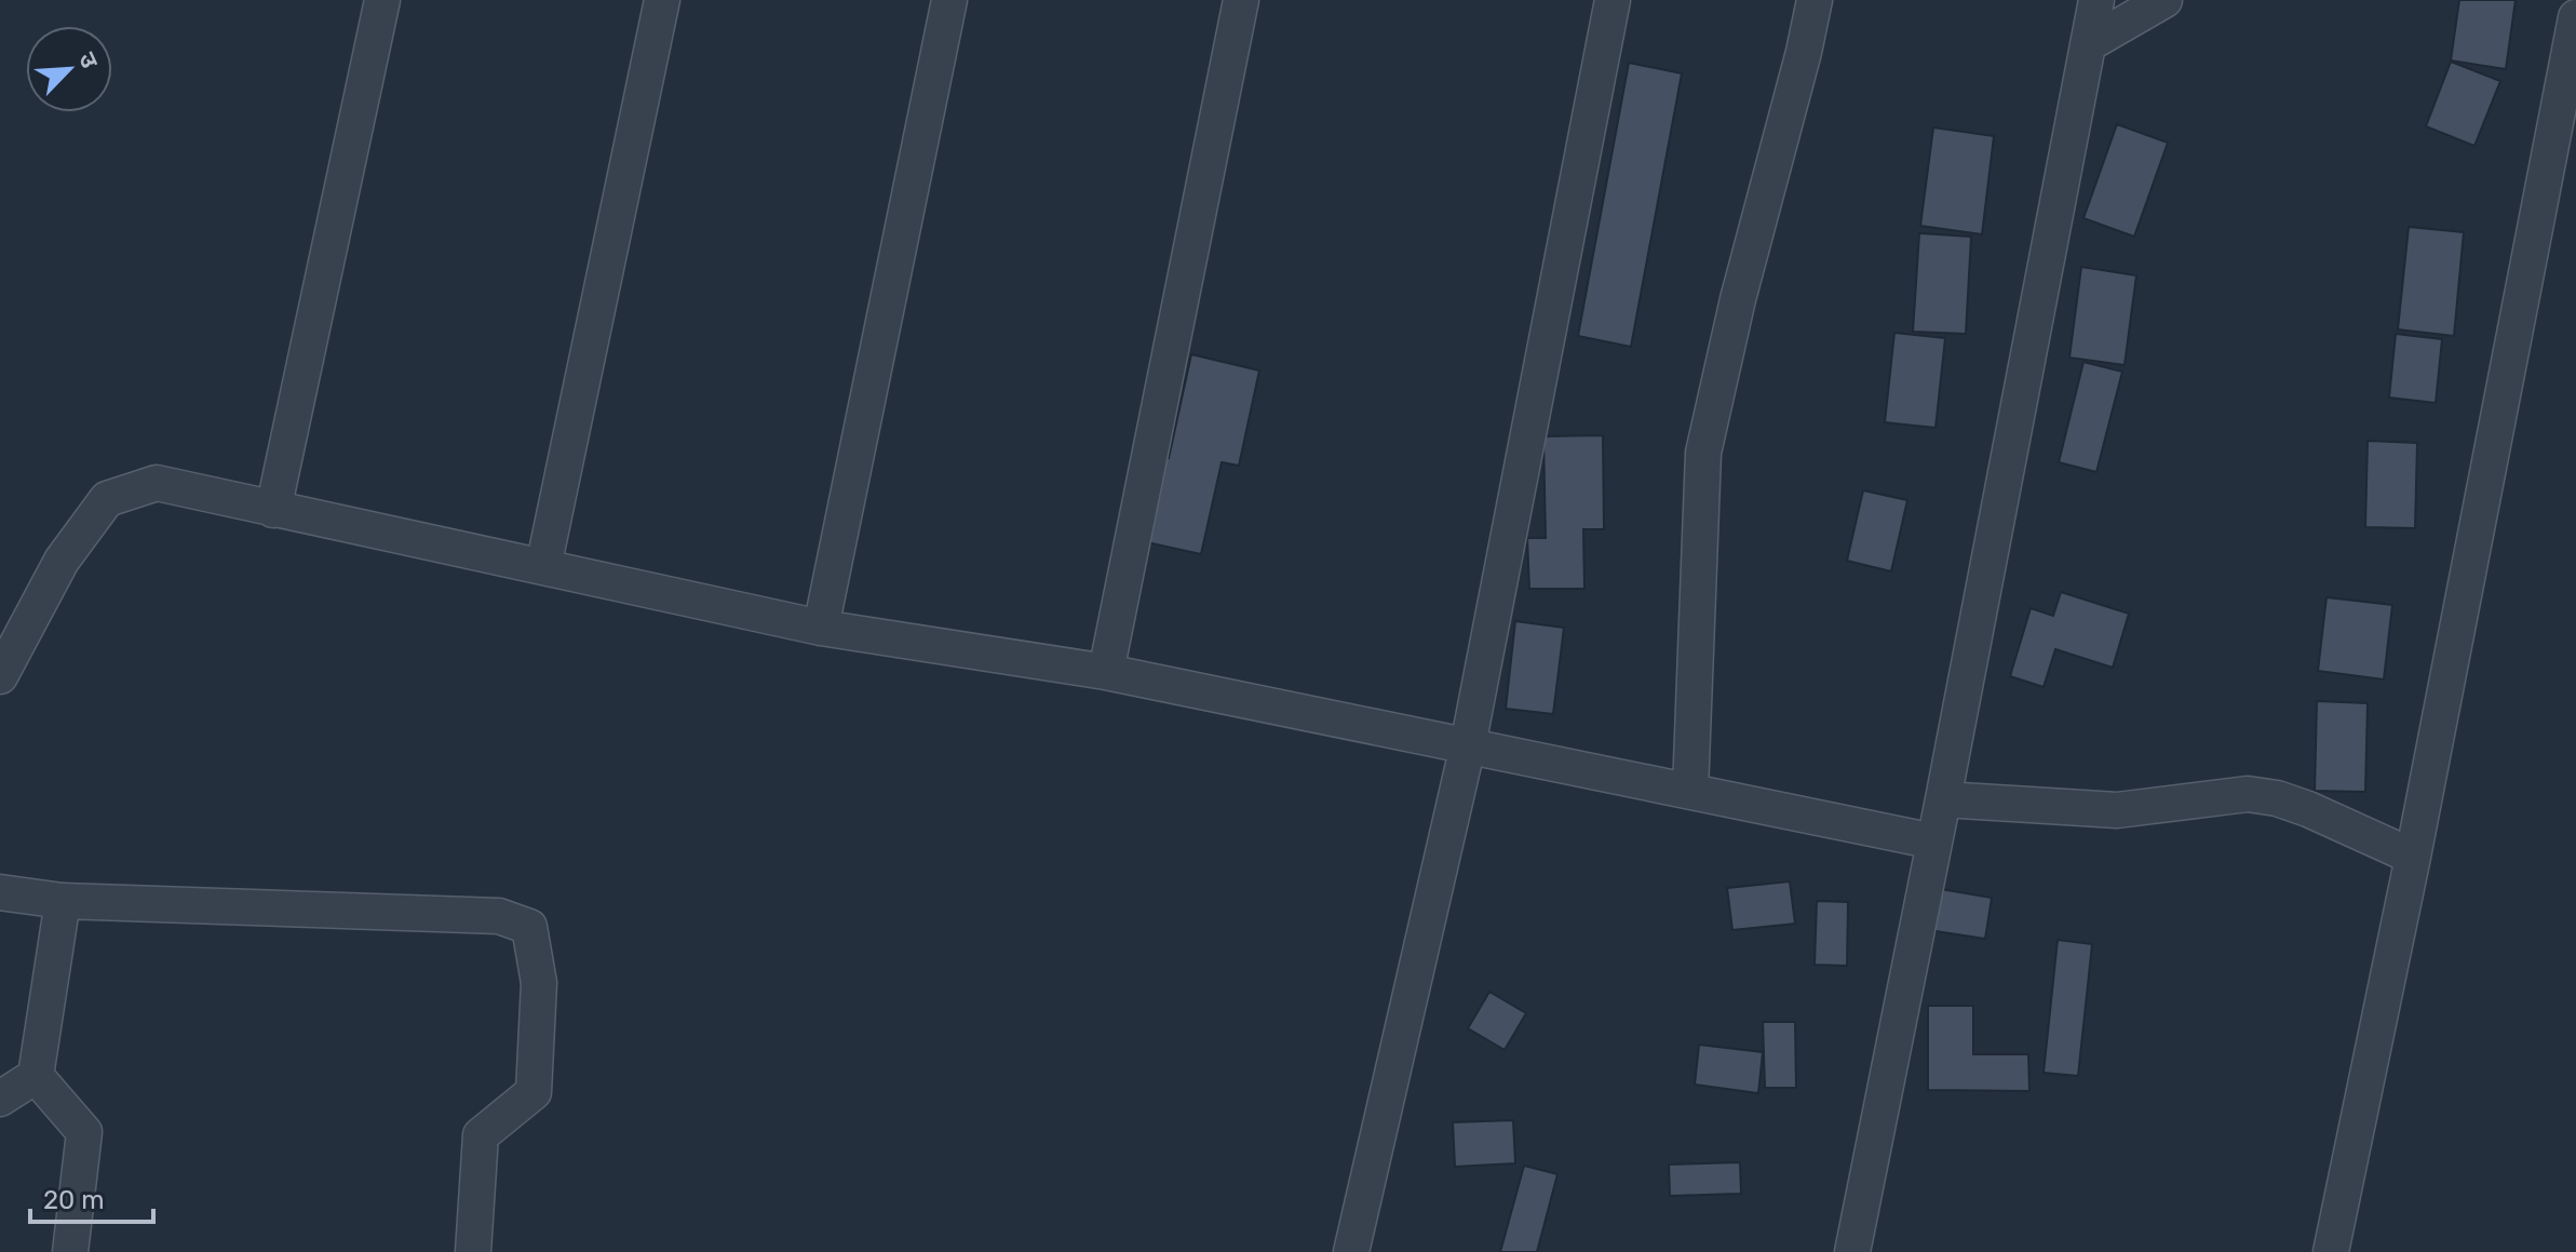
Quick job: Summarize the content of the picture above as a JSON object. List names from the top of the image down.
{
  "scale_bar": "20 m",
  "north": "top right"
}
